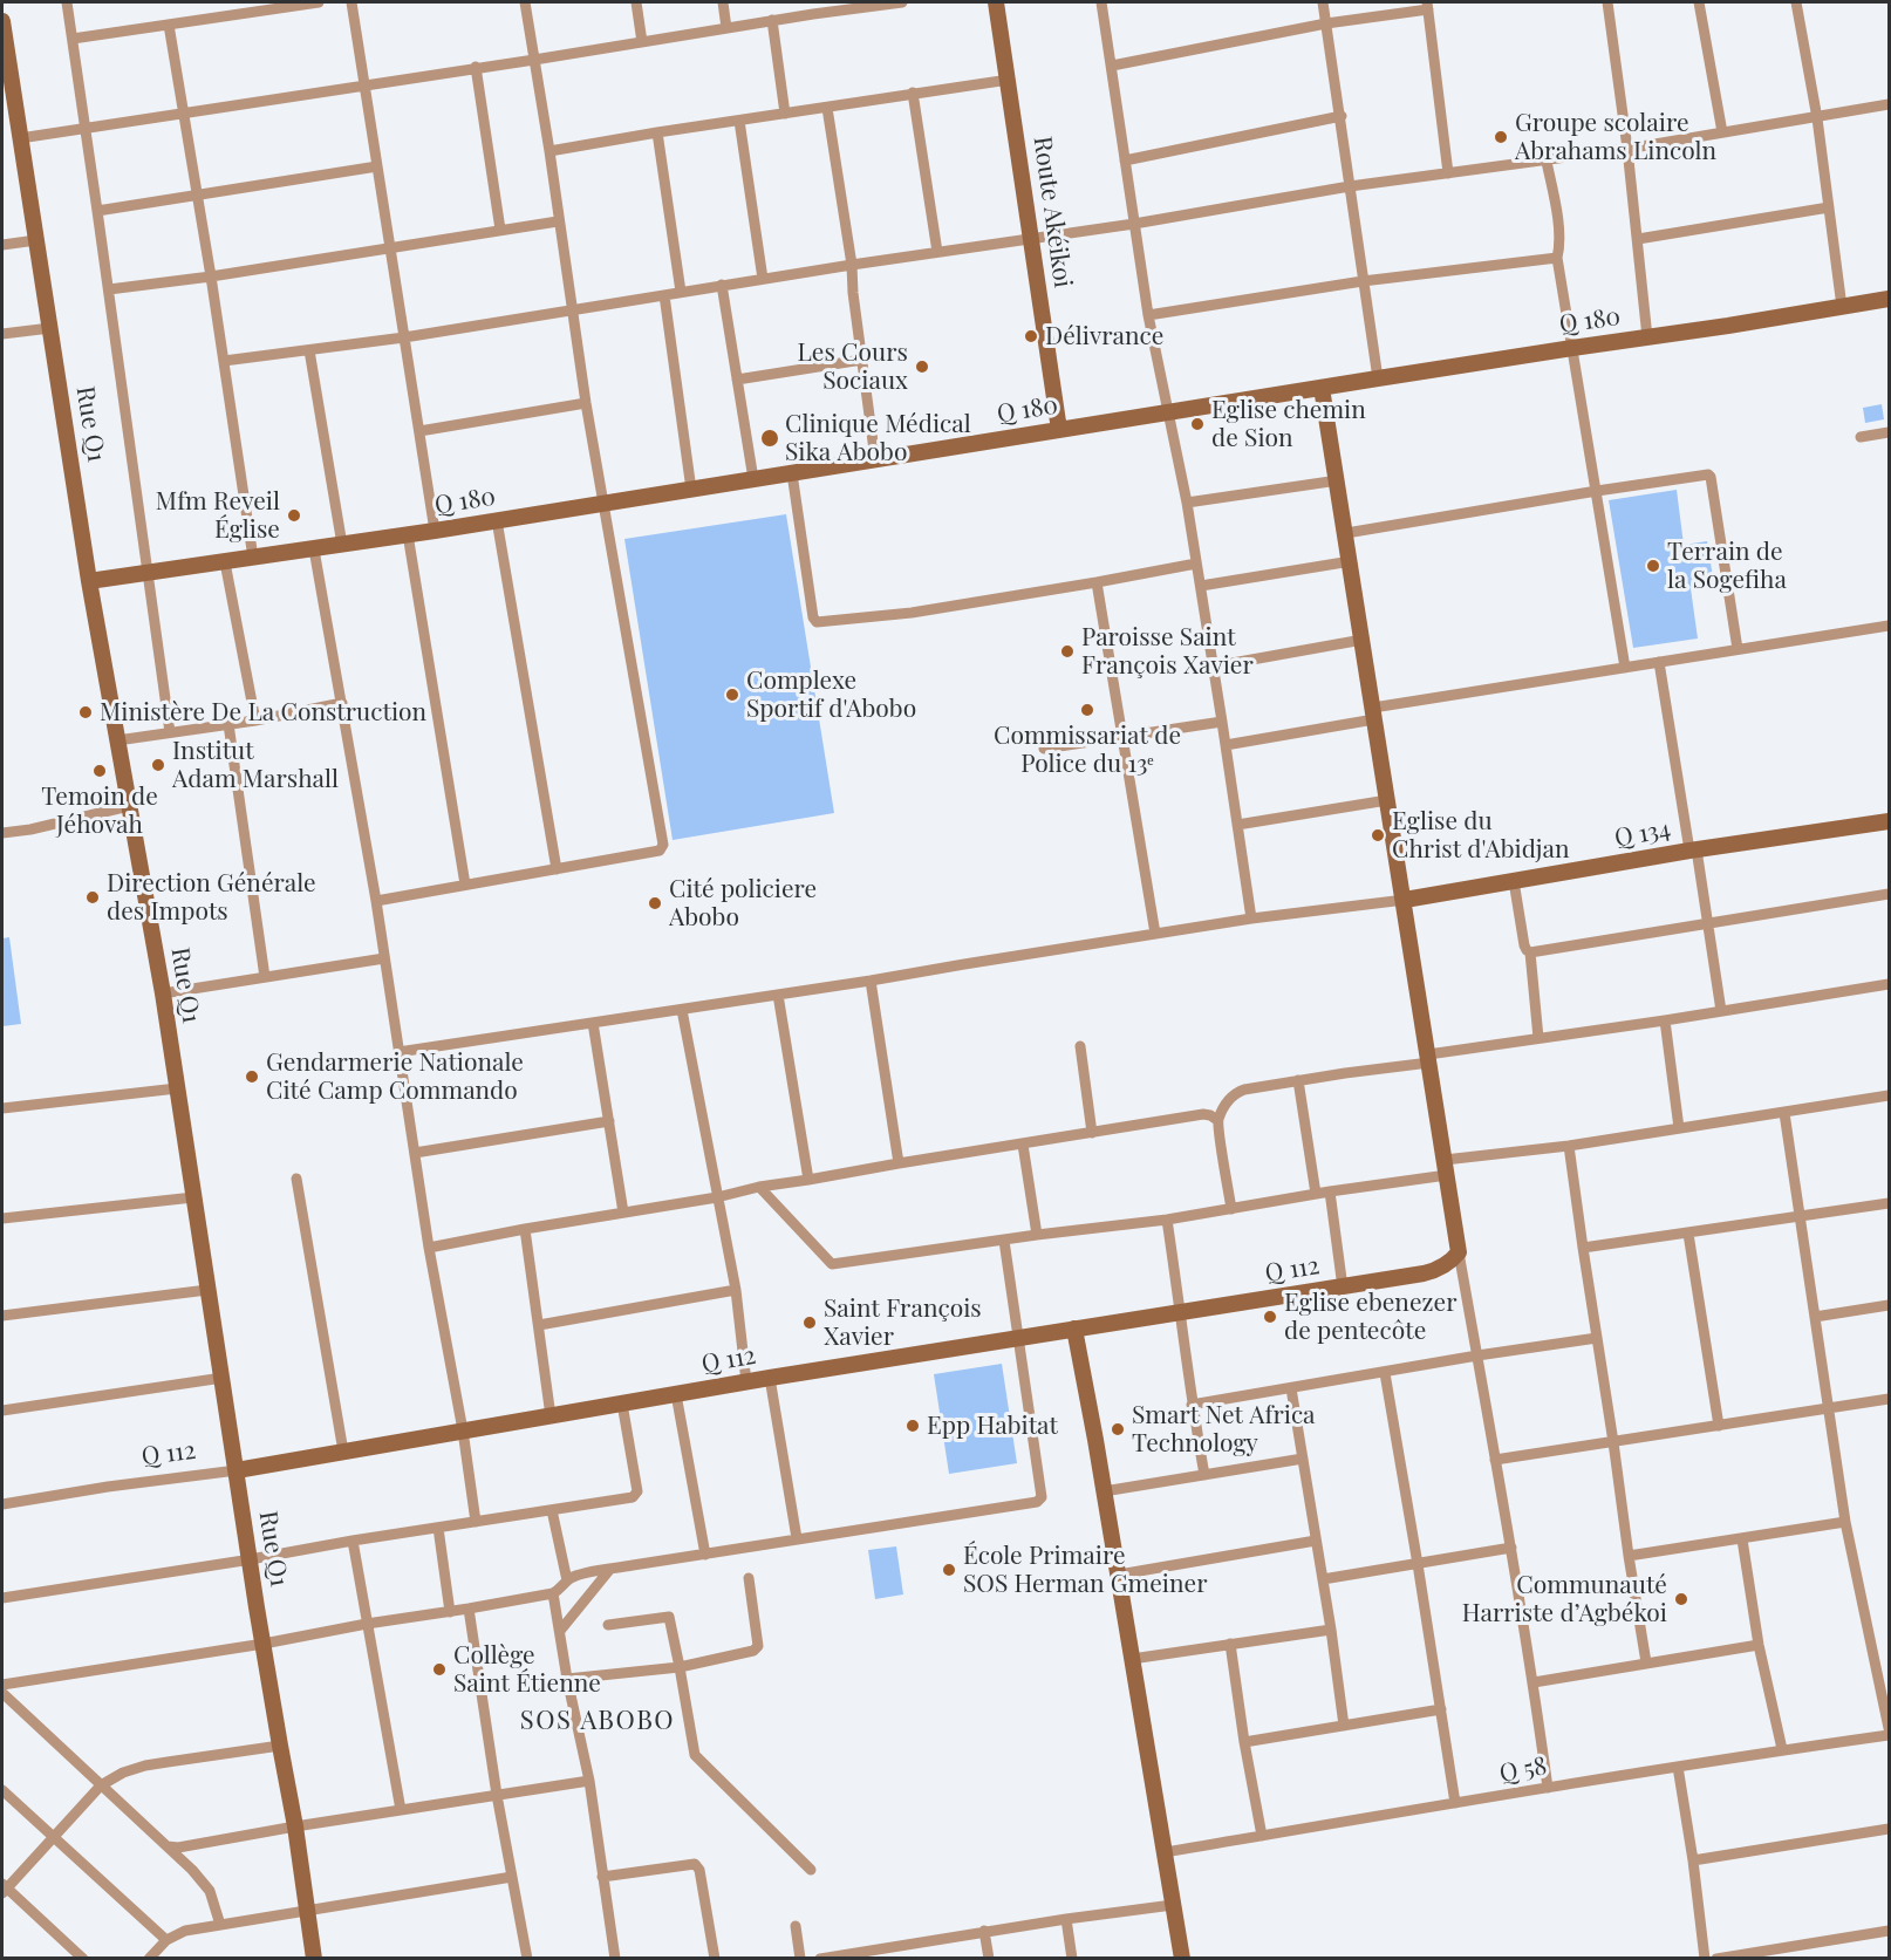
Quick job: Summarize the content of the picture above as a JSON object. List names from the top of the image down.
{
  "streets": {
    "street": [
      "Route Akéikoi",
      "Q 180",
      "Rue Q1",
      "Q 134",
      "Q 112",
      "Q 58"
    ]
  },
  "crossings": [
    ["Route Akéikoi", "Q 180"],
    ["Q 180", "Rue Q1"],
    ["Rue Q1", "Q 112"]
  ],
  "districts": ["SOS ABOBO"],
  "places": [
    "Groupe scolaire Abrahams Lincoln",
    "Délivrance",
    "Les Cours Sociaux",
    "Eglise chemin de Sion",
    "Clinique Médical Sika Abobo",
    "Mfm Reveil Église",
    "Terrain de la Sogefiha",
    "Paroisse Saint François Xavier",
    "Complexe Sportif d'Abobo",
    "Commissariat de Police du 13ᵉ",
    "Ministère De La Construction",
    "Institut Adam Marshall",
    "Temoin de Jéhovah",
    "Eglise du Christ d'Abidjan",
    "Direction Générale des Impots",
    "Cité policiere Abobo",
    "Gendarmerie Nationale Cité Camp Commando",
    "Eglise ebenezer de pentecôte",
    "Saint François Xavier",
    "Epp Habitat",
    "Smart Net Africa Technology",
    "École Primaire SOS Herman Gmeiner",
    "Communauté Harriste d’Agbékoi",
    "Collège Saint Étienne"
  ]
}
